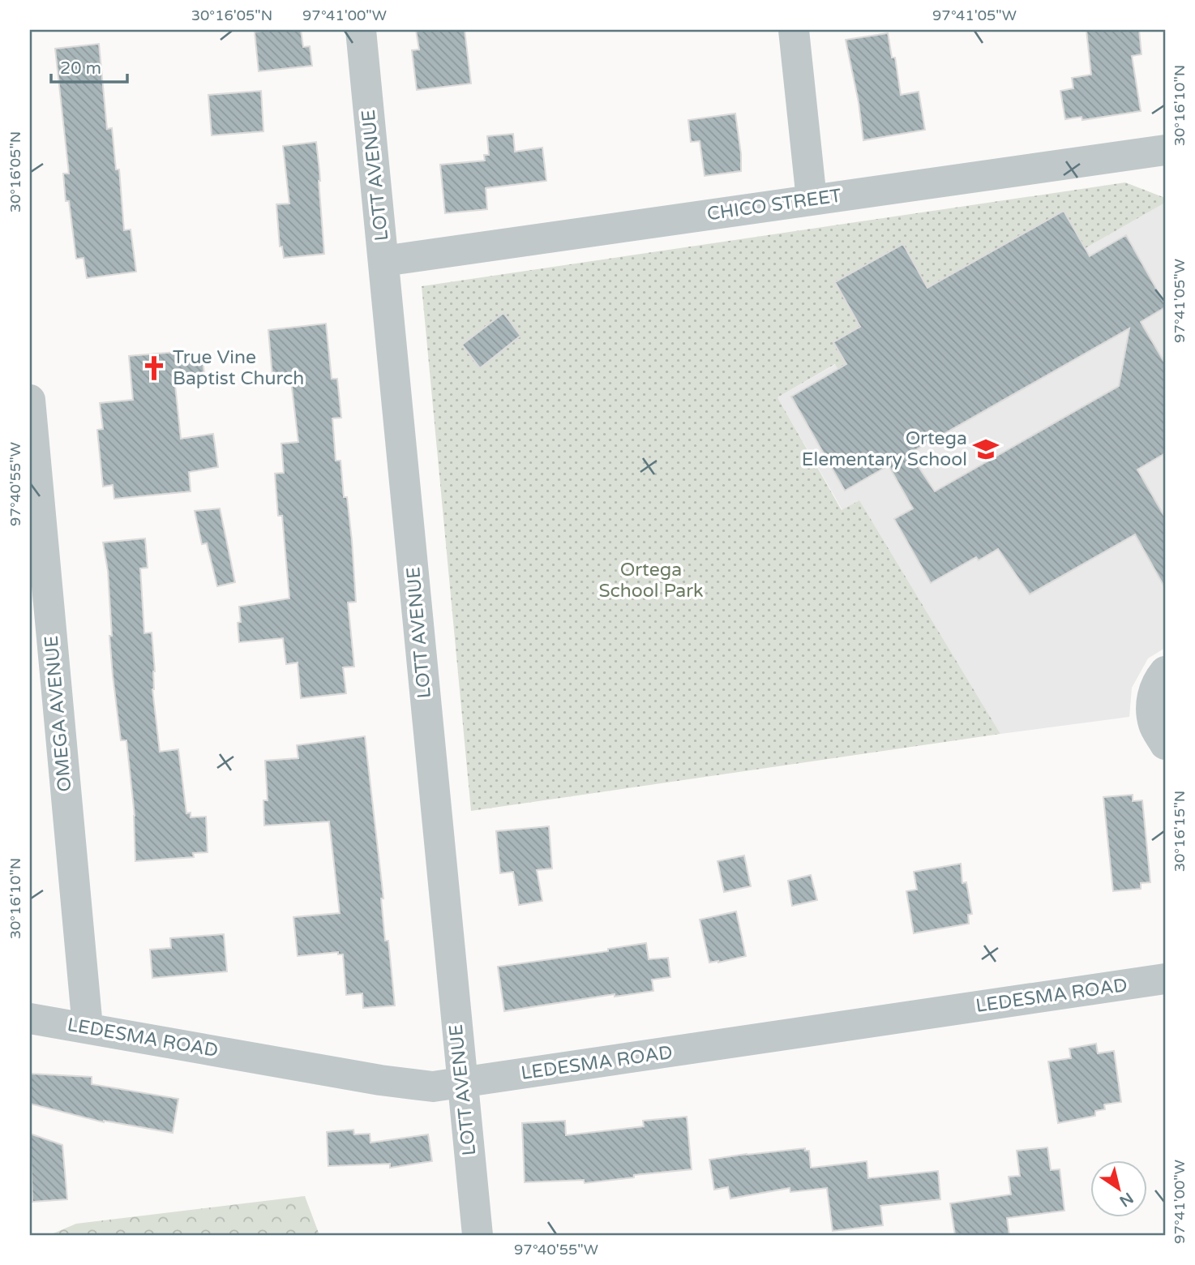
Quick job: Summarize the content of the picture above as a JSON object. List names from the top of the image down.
{
  "streets": {
    "street": [
      "LOTT AVENUE",
      "CHICO STREET",
      "OMEGA AVENUE",
      "LEDESMA ROAD"
    ]
  },
  "crossings": [
    ["LOTT AVENUE", "CHICO STREET"],
    ["LOTT AVENUE", "LEDESMA ROAD"],
    ["OMEGA AVENUE", "LEDESMA ROAD"]
  ],
  "parks": ["Ortega School Park"],
  "places": {
    "church": ["True Vine Baptist Church"],
    "school or university": ["Ortega Elementary School"]
  },
  "scale_bar": "20 m",
  "north": "bottom right",
  "coordinates": [
    "30°16'05\"N",
    "97°41'00\"W",
    "97°41'05\"W",
    "30°16'10\"N",
    "97°40'55\"W",
    "30°16'15\"N"
  ]
}
